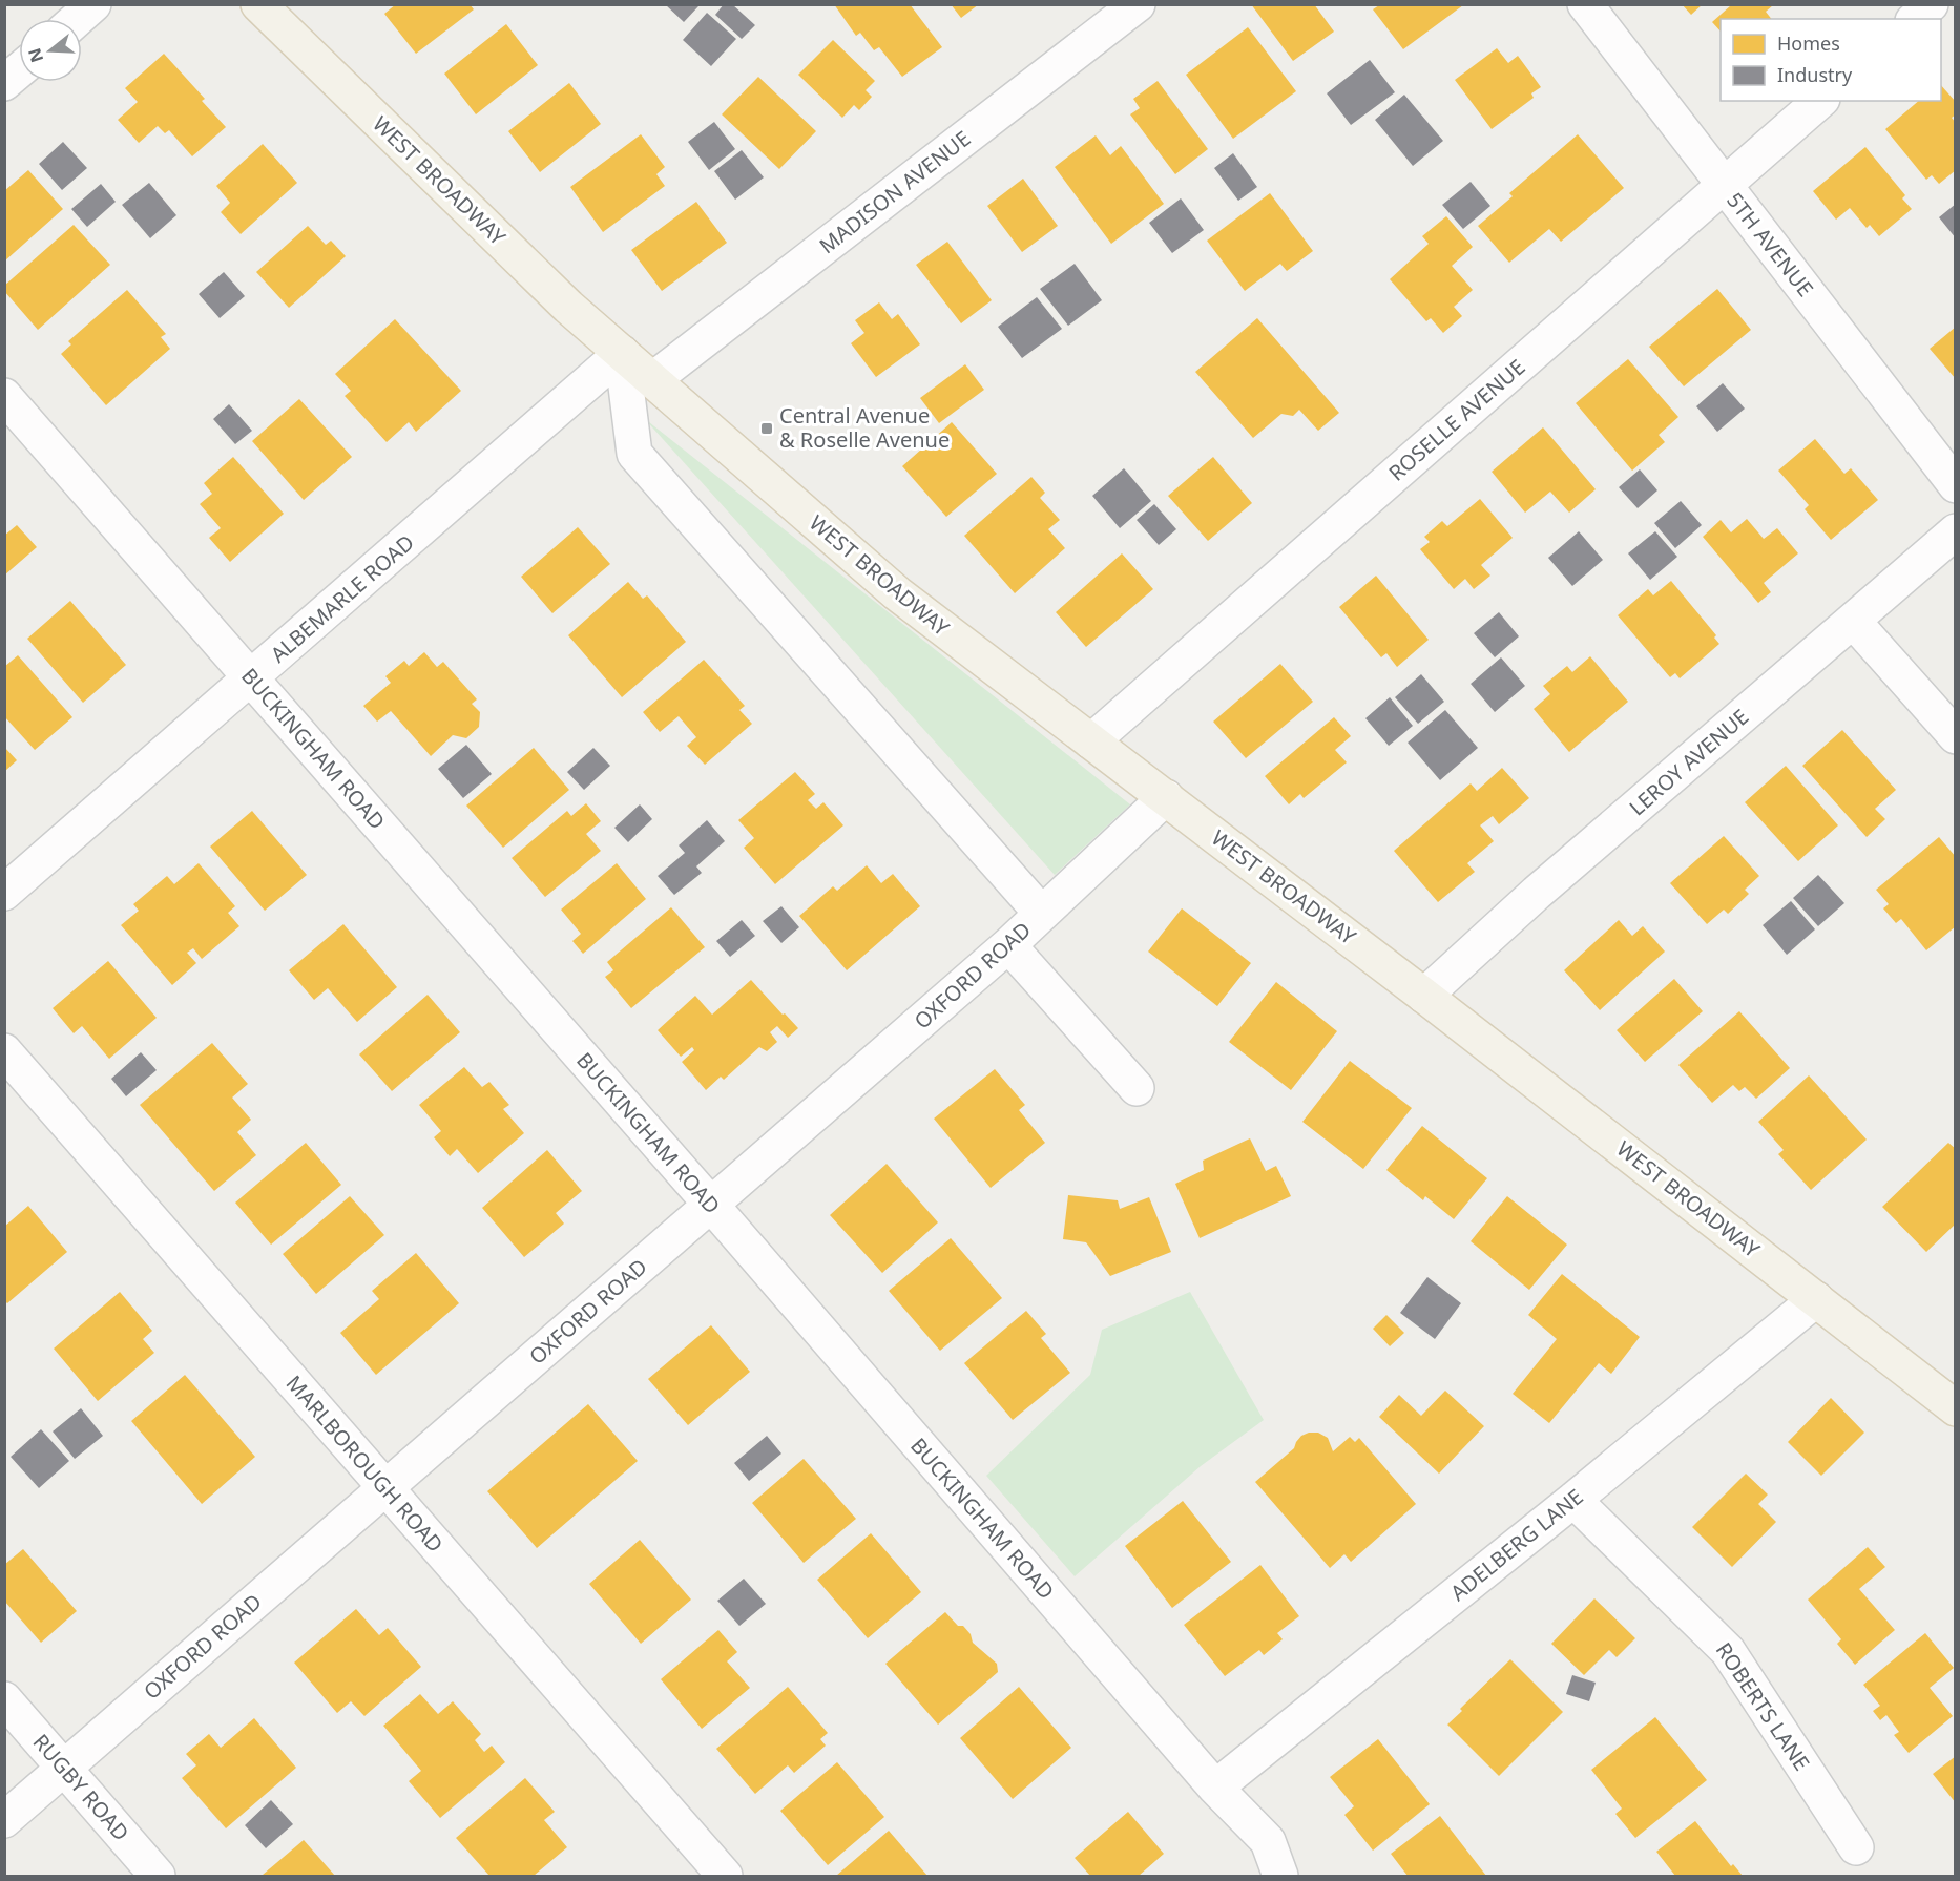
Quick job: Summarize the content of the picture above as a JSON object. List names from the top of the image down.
{
  "streets": {
    "main road": ["WEST BROADWAY"],
    "street": [
      "MADISON AVENUE",
      "5TH AVENUE",
      "ROSELLE AVENUE",
      "ALBEMARLE ROAD",
      "BUCKINGHAM ROAD",
      "LEROY AVENUE",
      "OXFORD ROAD",
      "MARLBOROUGH ROAD",
      "ADELBERG LANE",
      "ROBERTS LANE",
      "RUGBY ROAD"
    ]
  },
  "crossings": [
    ["WEST BROADWAY", "MADISON AVENUE"],
    ["WEST BROADWAY", "ROSELLE AVENUE"],
    ["WEST BROADWAY", "ALBEMARLE ROAD"],
    ["WEST BROADWAY", "LEROY AVENUE"],
    ["WEST BROADWAY", "OXFORD ROAD"],
    ["WEST BROADWAY", "ADELBERG LANE"],
    ["5TH AVENUE", "ROSELLE AVENUE"],
    ["ALBEMARLE ROAD", "BUCKINGHAM ROAD"],
    ["BUCKINGHAM ROAD", "OXFORD ROAD"],
    ["BUCKINGHAM ROAD", "ADELBERG LANE"],
    ["OXFORD ROAD", "MARLBOROUGH ROAD"],
    ["OXFORD ROAD", "RUGBY ROAD"],
    ["ADELBERG LANE", "ROBERTS LANE"]
  ],
  "places": {
    "transit": ["Central Avenue & Roselle Avenue"]
  },
  "legend": ["Homes", "Industry"],
  "north": "left"
}
